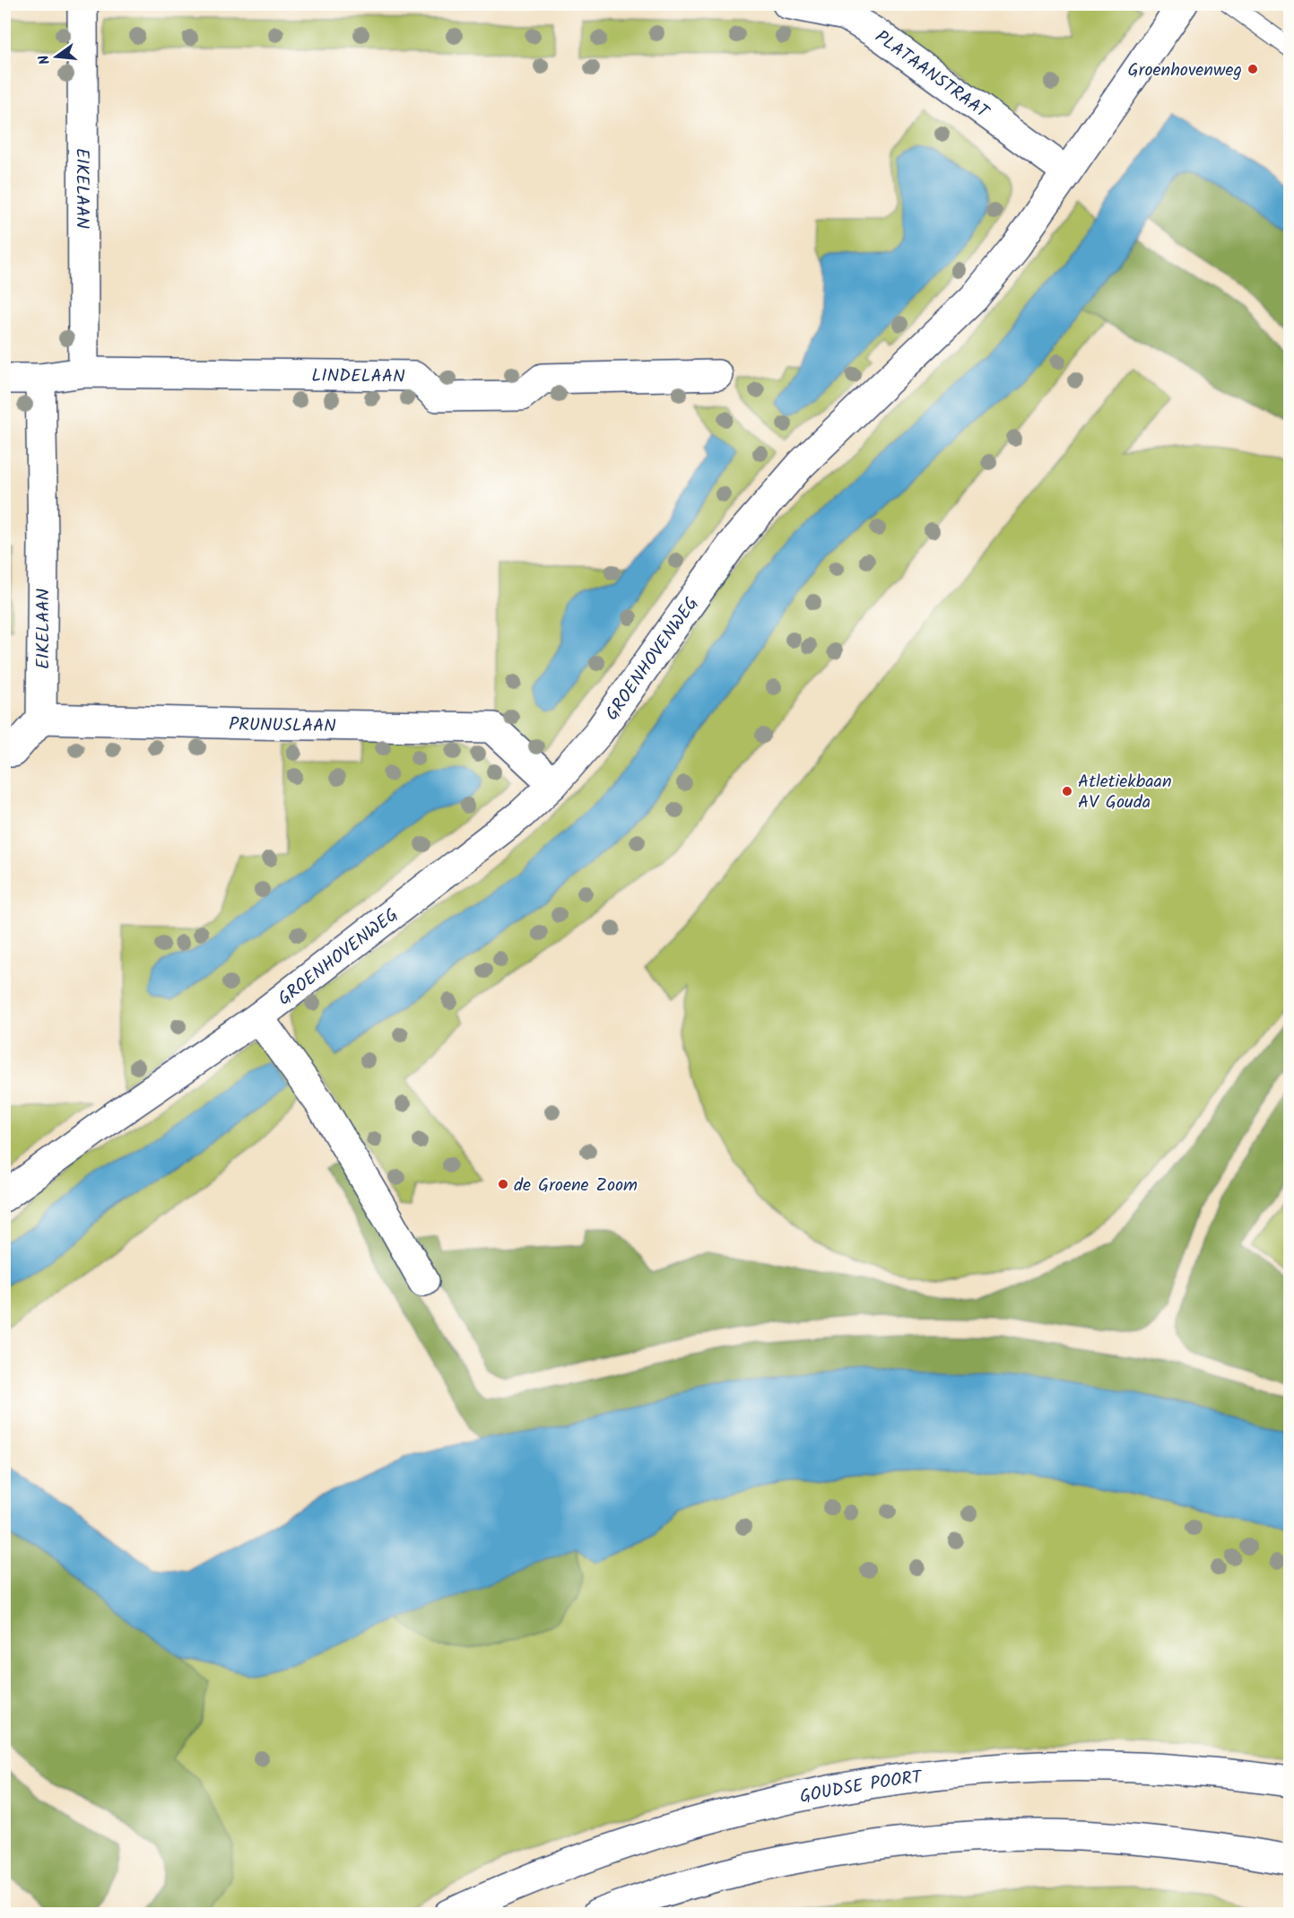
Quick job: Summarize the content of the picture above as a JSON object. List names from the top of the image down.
{
  "streets": {
    "street": [
      "PLATAANSTRAAT",
      "EIKELAAN",
      "LINDELAAN",
      "GROENHOVENWEG",
      "PRUNUSLAAN",
      "GOUDSE POORT"
    ]
  },
  "crossings": [
    ["PLATAANSTRAAT", "GROENHOVENWEG"],
    ["EIKELAAN", "LINDELAAN"],
    ["EIKELAAN", "PRUNUSLAAN"],
    ["GROENHOVENWEG", "PRUNUSLAAN"]
  ],
  "places": ["Groenhovenweg", "Atletiekbaan AV Gouda", "de Groene Zoom"],
  "north": "left"
}
